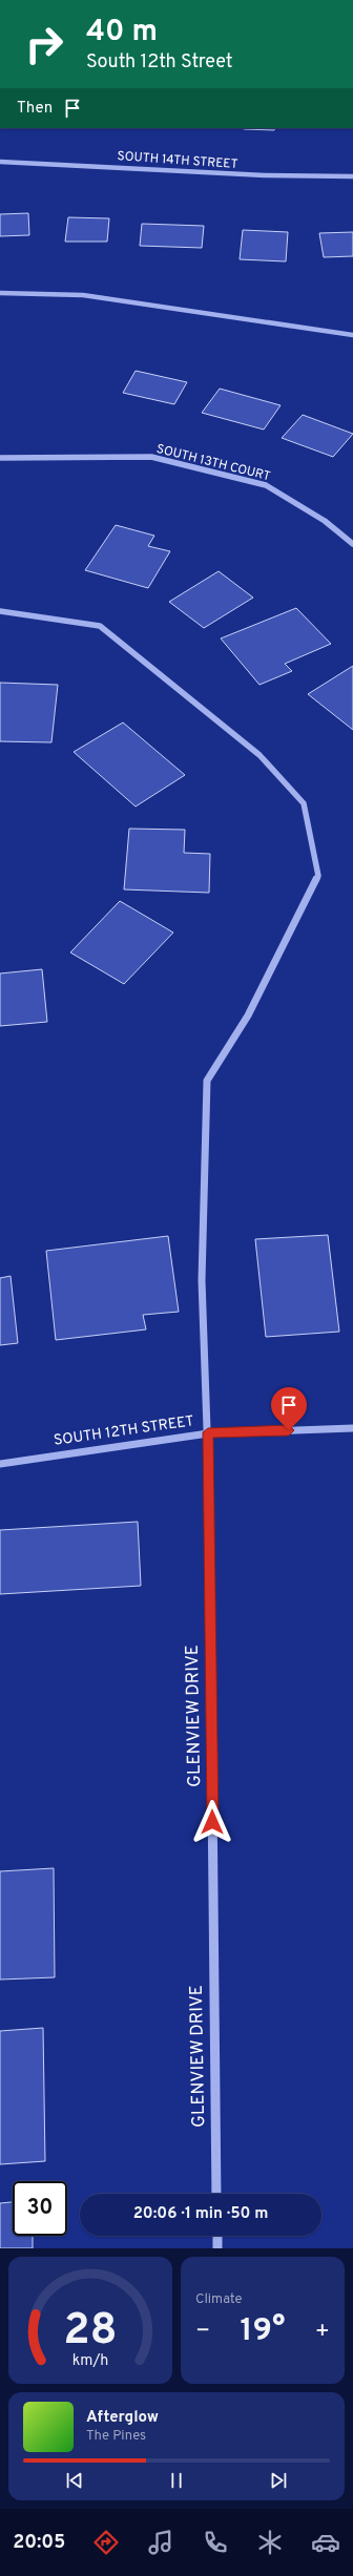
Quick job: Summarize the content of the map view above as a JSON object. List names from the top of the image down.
{
  "streets": {
    "street": [
      "SOUTH 14TH STREET",
      "SOUTH 13TH COURT",
      "SOUTH 12TH STREET",
      "GLENVIEW DRIVE"
    ]
  },
  "crossings": [
    ["SOUTH 12TH STREET", "GLENVIEW DRIVE"]
  ],
  "page": {
    "turn": ["40 m", "South 12th Street"],
    "then": "Then",
    "limit": "30",
    "trip": "20:06 · 1 min · 50 m",
    "tile": "Climate",
    "heat": ["−", "19°", "+"],
    "song": ["Afterglow", "The Pines"],
    "tabs": "20:05",
    "gauge": ["28", "km/h"]
  }
}
